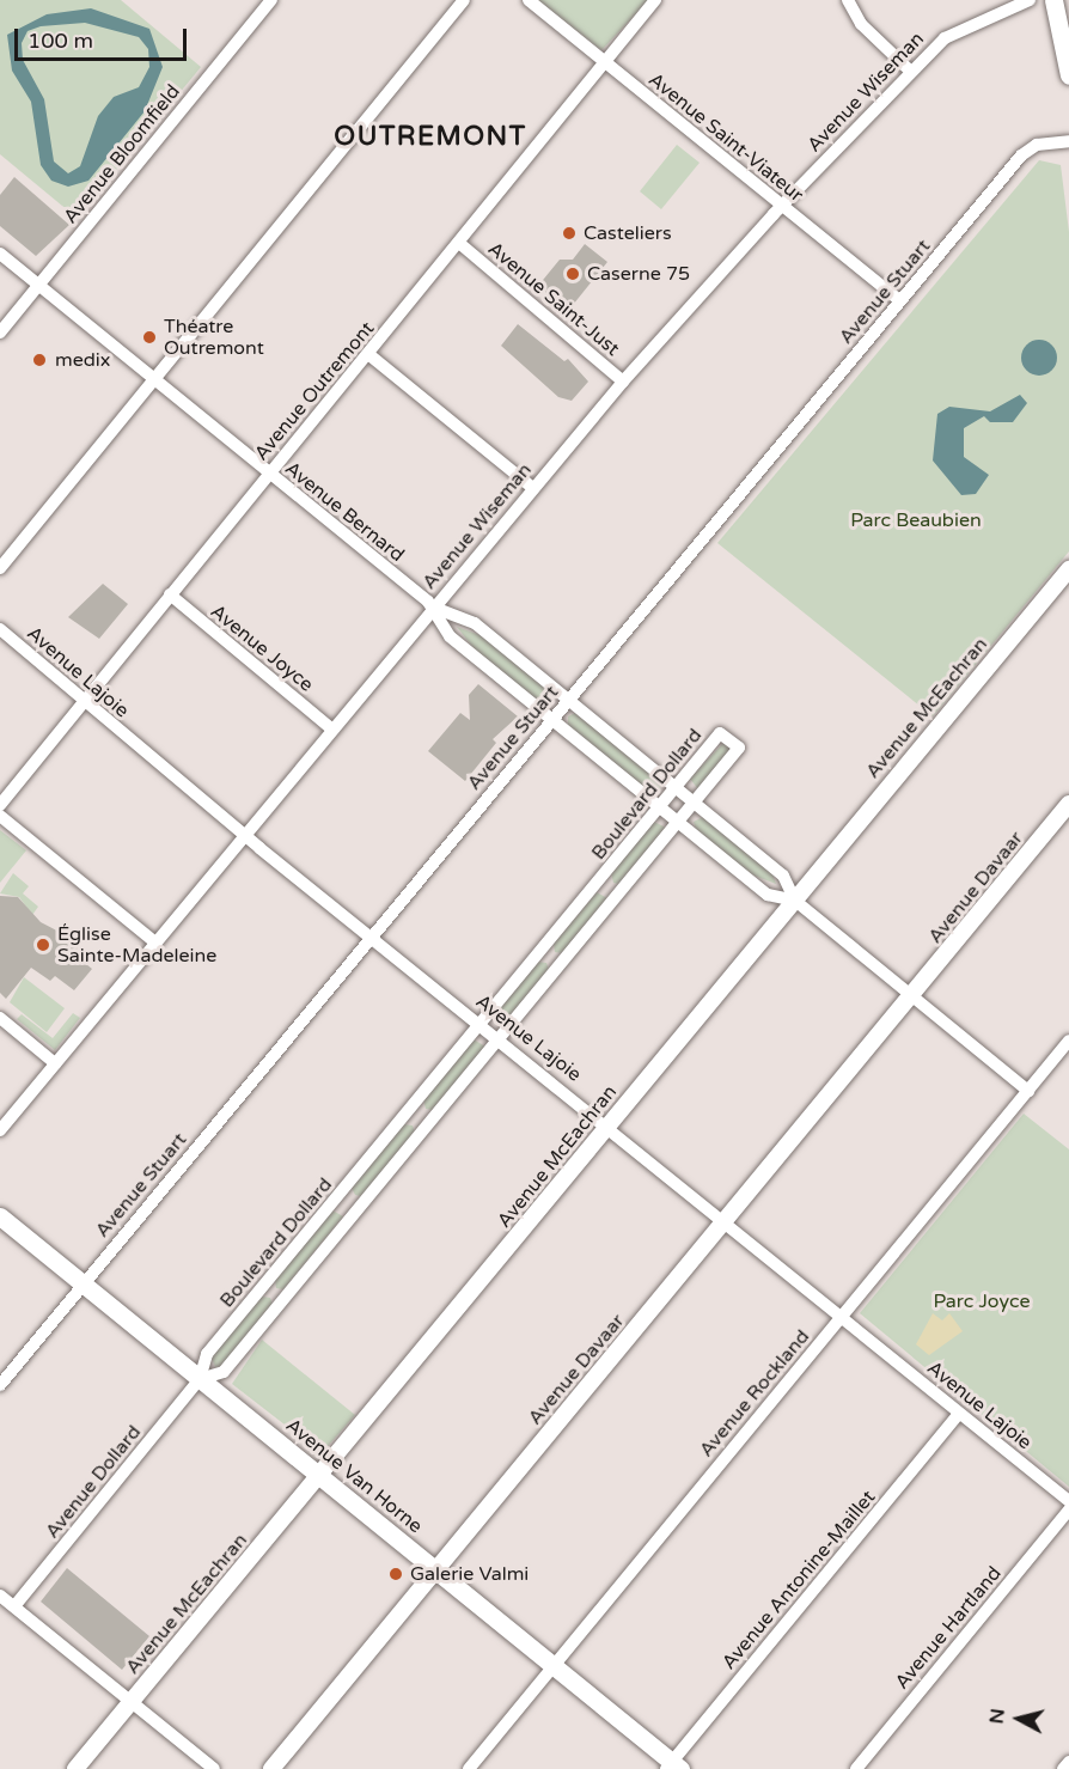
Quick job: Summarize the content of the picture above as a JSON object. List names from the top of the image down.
{
  "streets": {
    "main road": ["Avenue Van Horne"],
    "street": [
      "Avenue Wiseman",
      "Avenue Saint-Viateur",
      "Avenue Bloomfield",
      "Avenue Stuart",
      "Avenue Saint-Just",
      "Avenue Outremont",
      "Avenue Bernard",
      "Avenue Joyce",
      "Avenue Lajoie",
      "Avenue McEachran",
      "Boulevard Dollard",
      "Avenue Davaar",
      "Avenue Rockland",
      "Avenue Dollard",
      "Avenue Antonine-Maillet",
      "Avenue Hartland"
    ]
  },
  "crossings": [
    ["Avenue Wiseman", "Avenue Saint-Viateur"],
    ["Avenue Wiseman", "Avenue Saint-Just"],
    ["Avenue Wiseman", "Avenue Bernard"],
    ["Avenue Wiseman", "Avenue Joyce"],
    ["Avenue Wiseman", "Avenue Lajoie"],
    ["Avenue Saint-Viateur", "Avenue Stuart"],
    ["Avenue Saint-Viateur", "Avenue Outremont"],
    ["Avenue Bloomfield", "Avenue Bernard"],
    ["Avenue Stuart", "Avenue Bernard"],
    ["Avenue Stuart", "Avenue Lajoie"],
    ["Avenue Stuart", "Avenue Van Horne"],
    ["Avenue Saint-Just", "Avenue Outremont"],
    ["Avenue Outremont", "Avenue Bernard"],
    ["Avenue Outremont", "Avenue Joyce"],
    ["Avenue Outremont", "Avenue Lajoie"],
    ["Avenue Bernard", "Avenue McEachran"],
    ["Avenue Bernard", "Boulevard Dollard"],
    ["Avenue Lajoie", "Avenue McEachran"],
    ["Avenue Lajoie", "Boulevard Dollard"],
    ["Avenue Lajoie", "Avenue Davaar"],
    ["Avenue Lajoie", "Avenue Rockland"],
    ["Avenue Lajoie", "Avenue Antonine-Maillet"],
    ["Avenue McEachran", "Avenue Van Horne"],
    ["Boulevard Dollard", "Avenue Van Horne"],
    ["Boulevard Dollard", "Avenue Dollard"],
    ["Avenue Davaar", "Avenue Van Horne"],
    ["Avenue Rockland", "Avenue Van Horne"],
    ["Avenue Van Horne", "Avenue Dollard"],
    ["Avenue Van Horne", "Avenue Antonine-Maillet"]
  ],
  "districts": ["OUTREMONT"],
  "parks": ["Parc Beaubien", "Parc Joyce"],
  "places": [
    "Casteliers",
    "Caserne 75",
    "Théatre Outremont",
    "medix",
    "Église Sainte-Madeleine",
    "Galerie Valmi"
  ],
  "scale_bar": "100 m",
  "north": "left"
}
